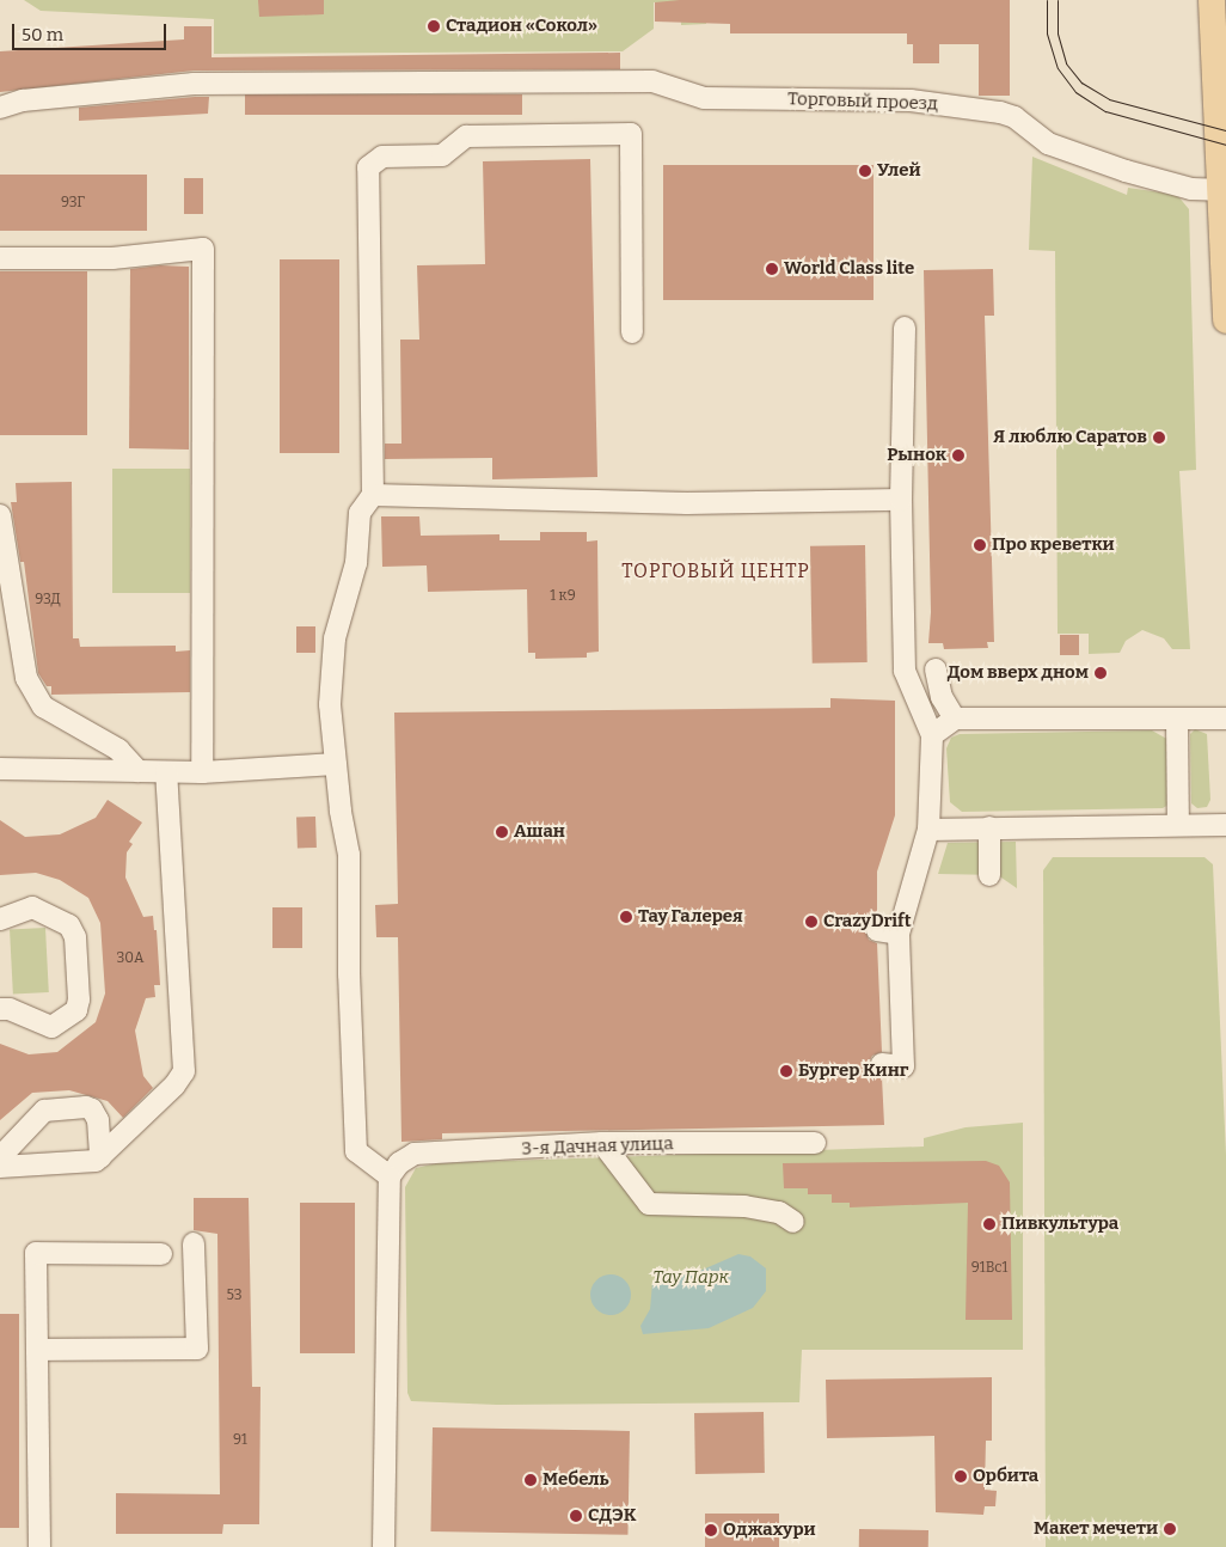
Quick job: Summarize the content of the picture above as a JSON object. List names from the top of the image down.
{
  "streets": {
    "street": ["Торговый проезд", "3-я Дачная улица"]
  },
  "districts": ["ТОРГОВЫЙ ЦЕНТР"],
  "parks": ["Тау Парк"],
  "places": [
    "Стадион «Сокол»",
    "Улей",
    "World Class lite",
    "Я люблю Саратов",
    "Рынок",
    "Про креветки",
    "Дом вверх дном",
    "Ашан",
    "Тау Галерея",
    "CrazyDrift",
    "Бургер Кинг",
    "Пивкультура",
    "Орбита",
    "Мебель",
    "СДЭК",
    "Макет мечети",
    "Оджахури"
  ],
  "house_numbers": [
    "93Г",
    "1 к9",
    "93Д",
    "30А",
    "91Вс1",
    "53",
    "91"
  ],
  "scale_bar": "50 m"
}
